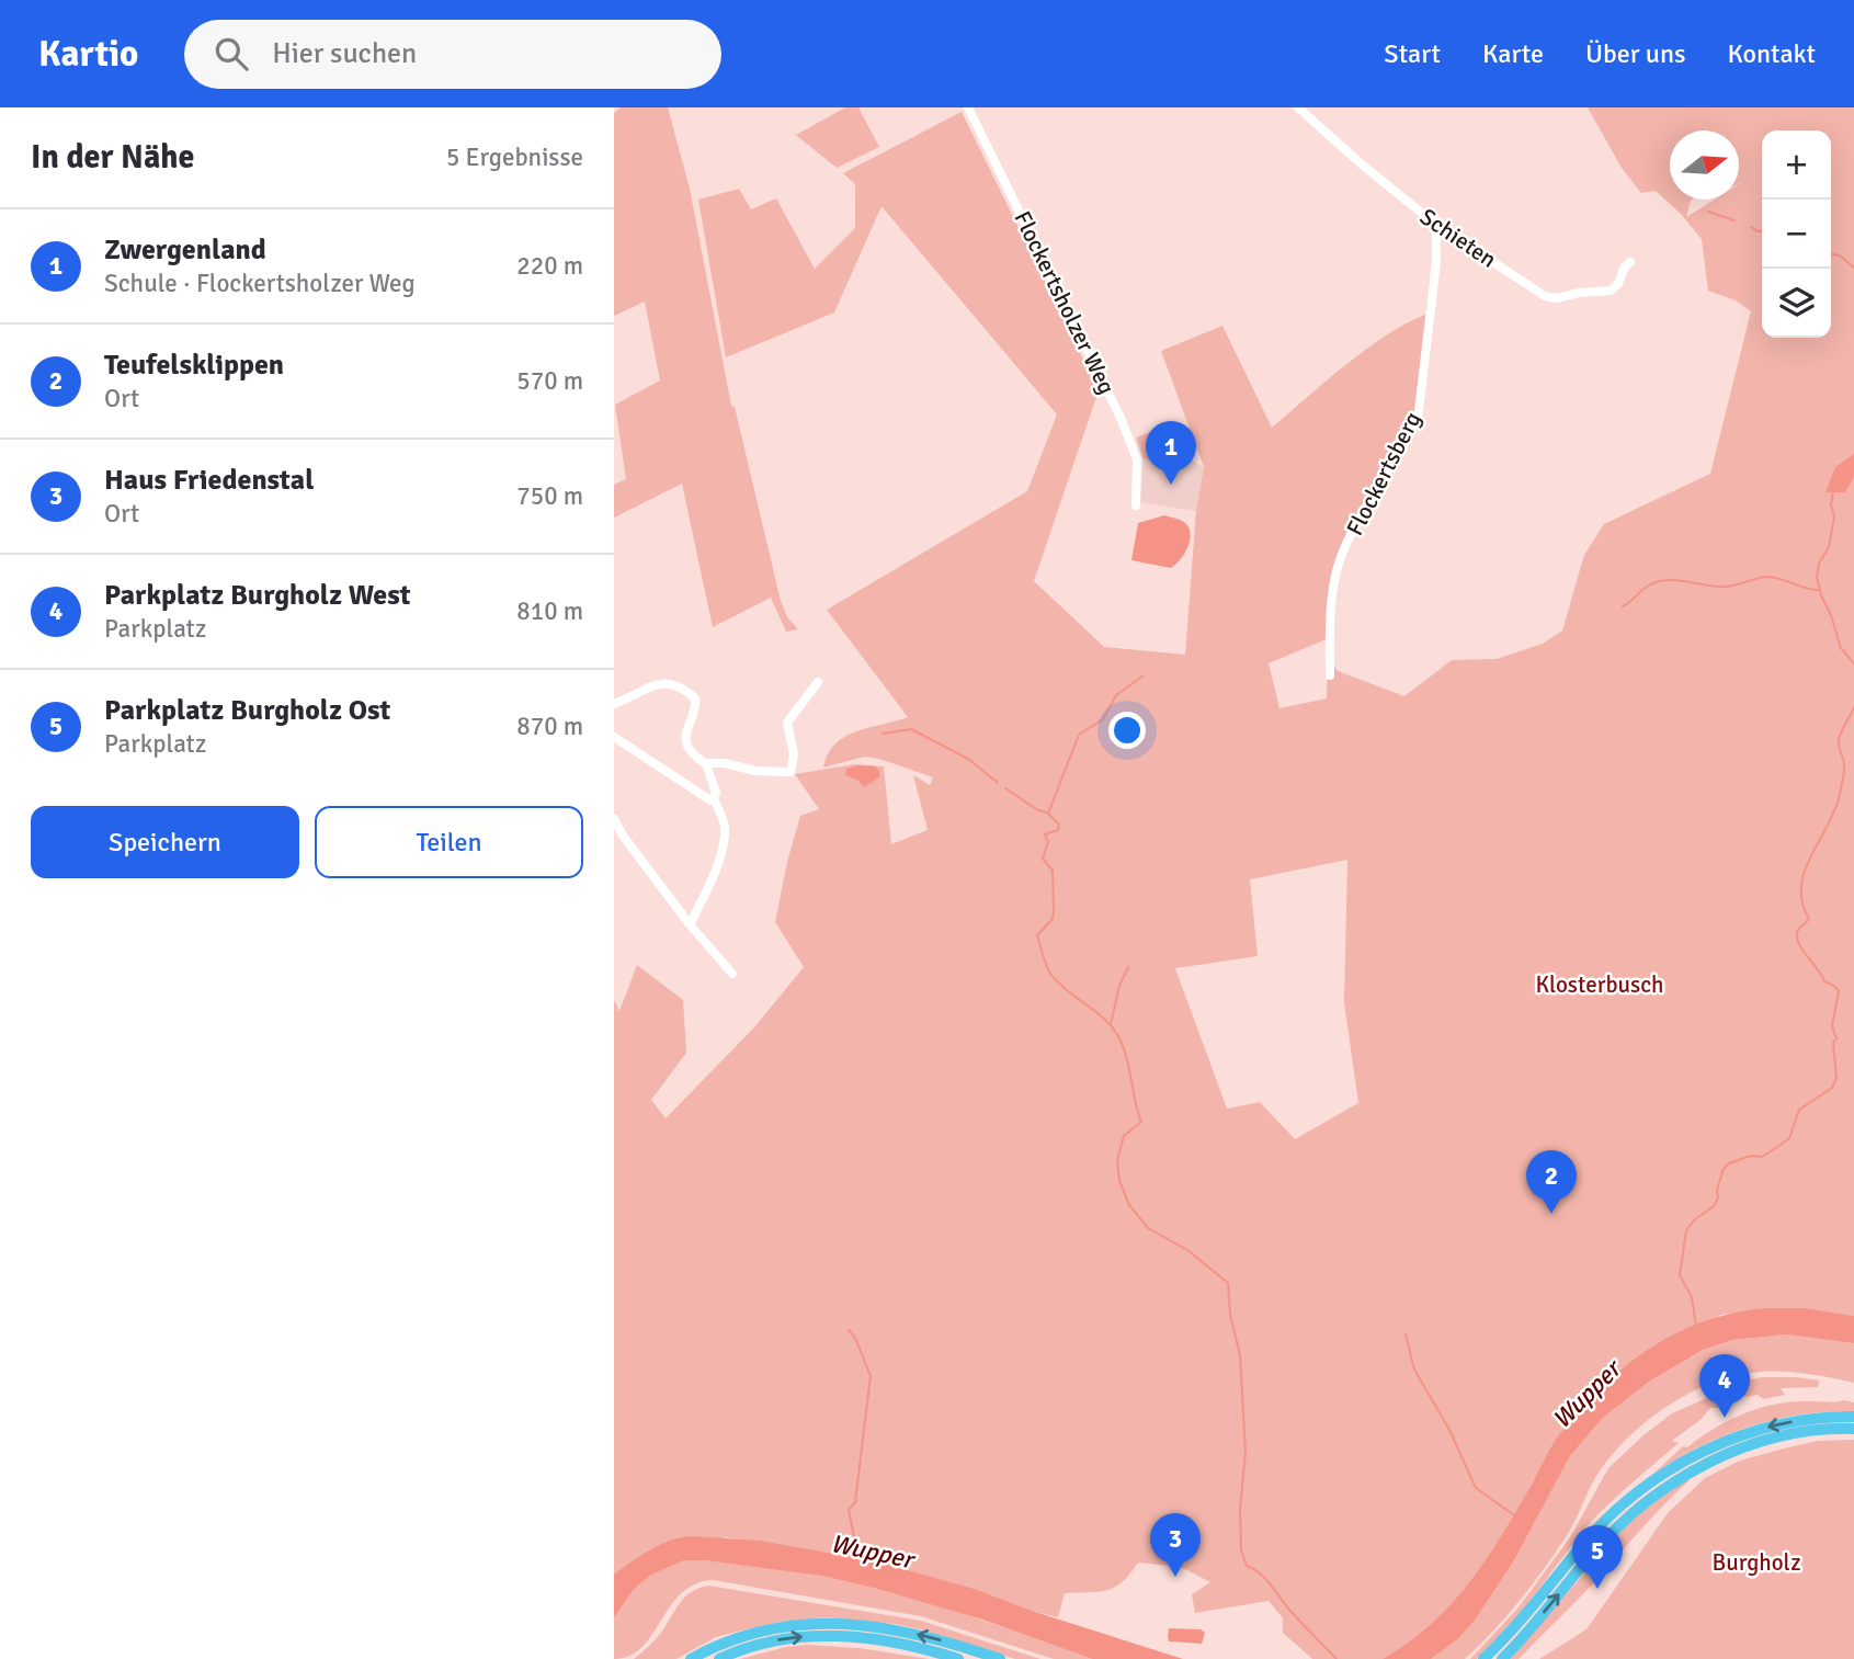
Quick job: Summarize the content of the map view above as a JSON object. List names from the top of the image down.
{
  "streets": {
    "street": ["Schieten", "Flockertsholzer Weg", "Flockertsberg"]
  },
  "crossings": [
    ["Schieten", "Flockertsberg"]
  ],
  "water": ["Wupper"],
  "parks": ["Klosterbusch", "Burgholz"],
  "north": "right",
  "page": {
    "header": "Kartio",
    "search": "Hier suchen",
    "nav": [
      "Start",
      "Karte",
      "Über uns",
      "Kontakt"
    ],
    "heading": ["In der Nähe", "5 Ergebnisse"],
    "map_buttons": ["+", "−"],
    "list": [
      {
        "mark": "1",
        "name": "Zwergenland",
        "note": "Schule · Flockertsholzer Weg",
        "value": "220 m"
      },
      {
        "mark": "2",
        "name": "Teufelsklippen",
        "note": "Ort",
        "value": "570 m"
      },
      {
        "mark": "3",
        "name": "Haus Friedenstal",
        "note": "Ort",
        "value": "750 m"
      },
      {
        "mark": "4",
        "name": "Parkplatz Burgholz West",
        "note": "Parkplatz",
        "value": "810 m"
      },
      {
        "mark": "5",
        "name": "Parkplatz Burgholz Ost",
        "note": "Parkplatz",
        "value": "870 m"
      }
    ],
    "pins": [
      "1",
      "2",
      "4",
      "3",
      "5"
    ],
    "buttons": ["Speichern", "Teilen"]
  }
}
